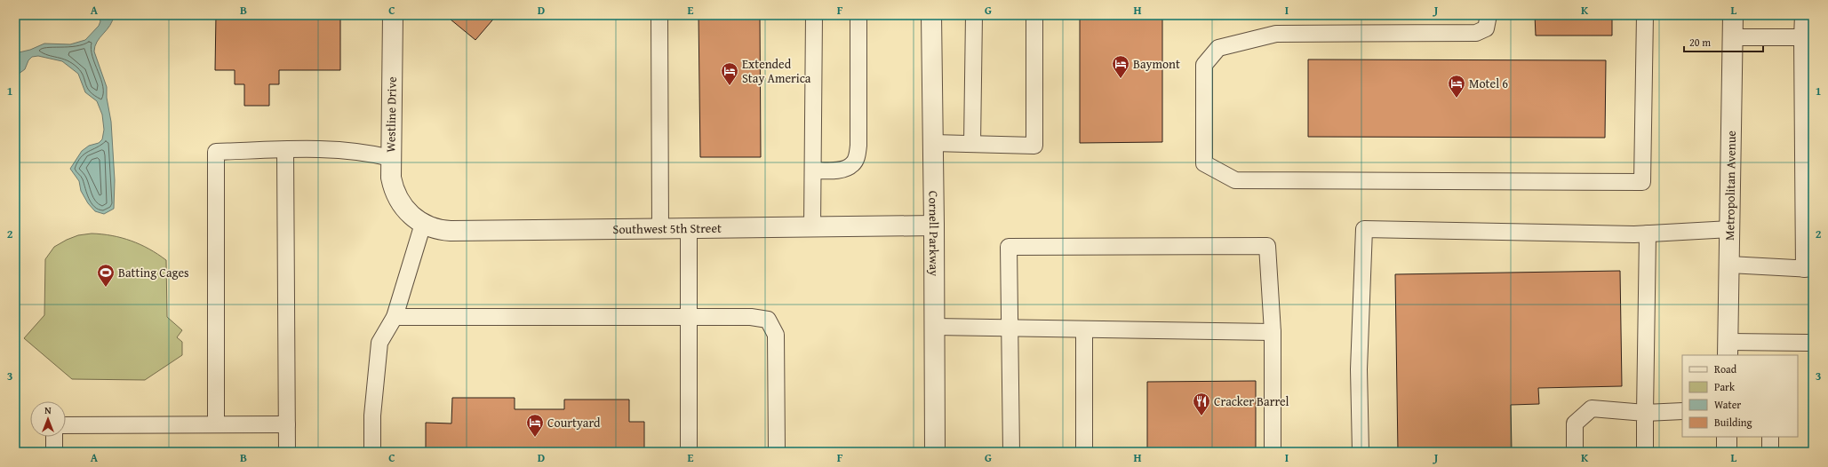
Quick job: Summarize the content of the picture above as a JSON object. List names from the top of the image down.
{
  "streets": {
    "street": [
      "Westline Drive",
      "Metropolitan Avenue",
      "Southwest 5th Street",
      "Cornell Parkway"
    ]
  },
  "crossings": [
    ["Westline Drive", "Southwest 5th Street"],
    ["Southwest 5th Street", "Cornell Parkway"]
  ],
  "places": {
    "hotel": [
      "Baymont",
      "Extended Stay America",
      "Motel 6",
      "Courtyard"
    ],
    "sports": ["Batting Cages"],
    "restaurant": ["Cracker Barrel"]
  },
  "legend": [
    "Road",
    "Park",
    "Water",
    "Building"
  ],
  "scale_bar": "20 m",
  "north": "top",
  "grid": {
    "columns": [
      "A",
      "B",
      "C",
      "D",
      "E",
      "F",
      "G",
      "H",
      "I",
      "J",
      "K",
      "L"
    ],
    "rows": ["1", "2", "3"]
  }
}
